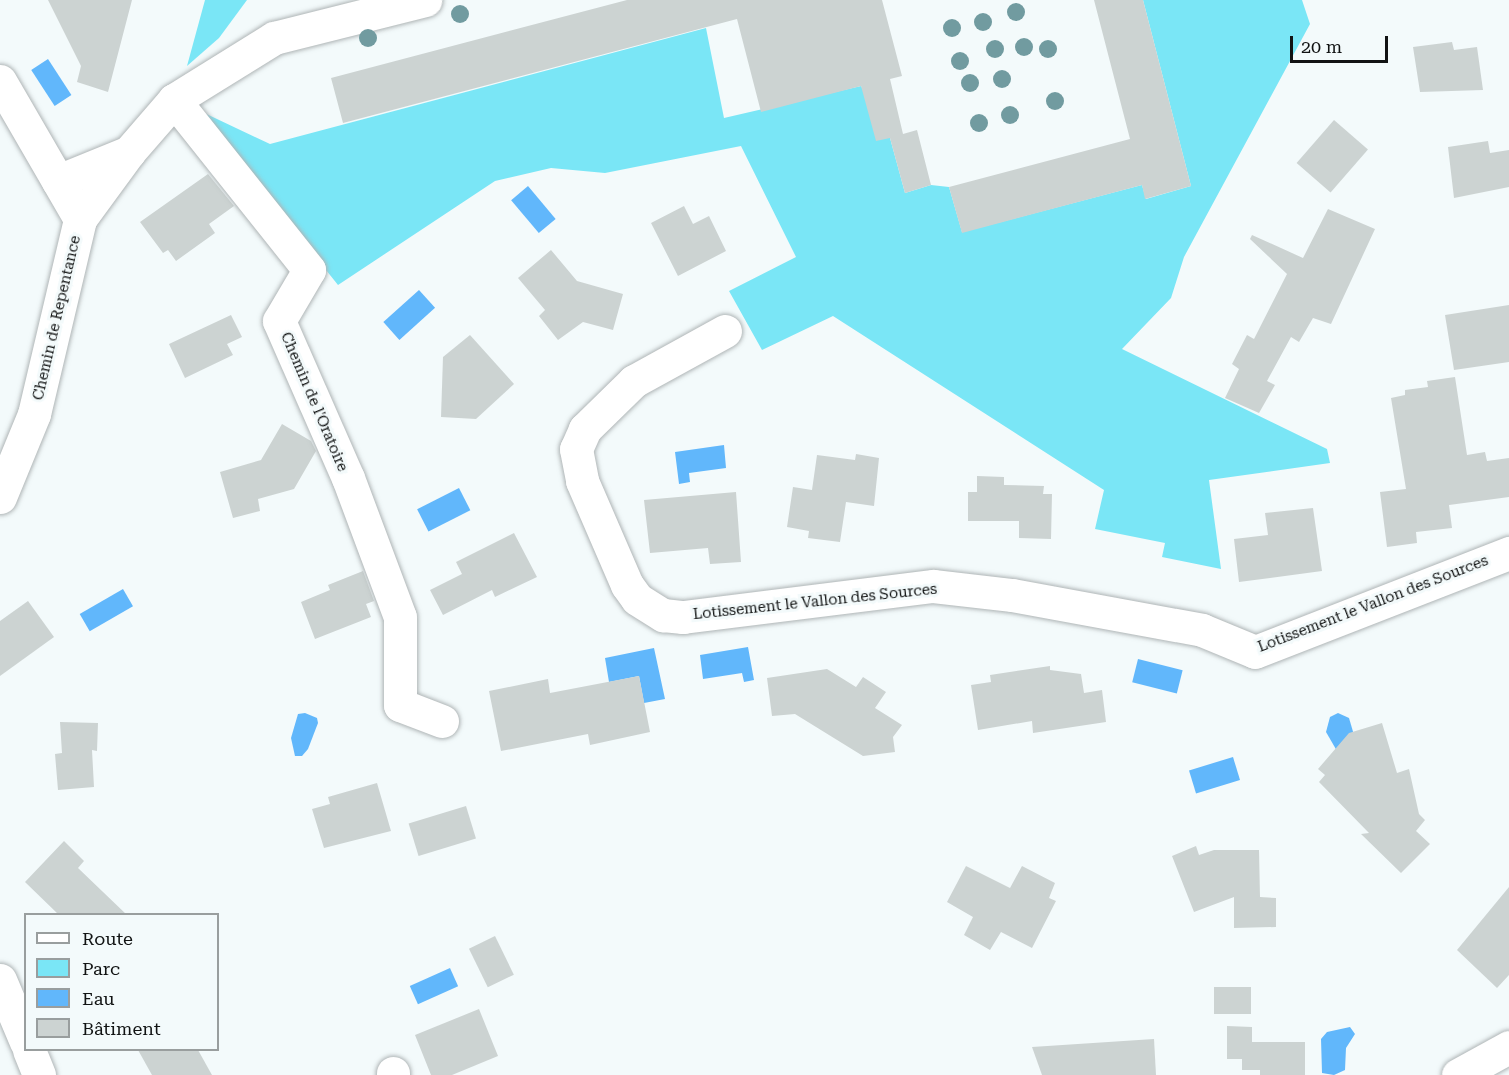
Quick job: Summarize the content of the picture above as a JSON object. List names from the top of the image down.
{
  "streets": {
    "street": ["Chemin de Repentance", "Chemin de l'Oratoire", "Lotissement le Vallon des Sources"]
  },
  "legend": [
    "Route",
    "Parc",
    "Eau",
    "Bâtiment"
  ],
  "scale_bar": "20 m"
}
